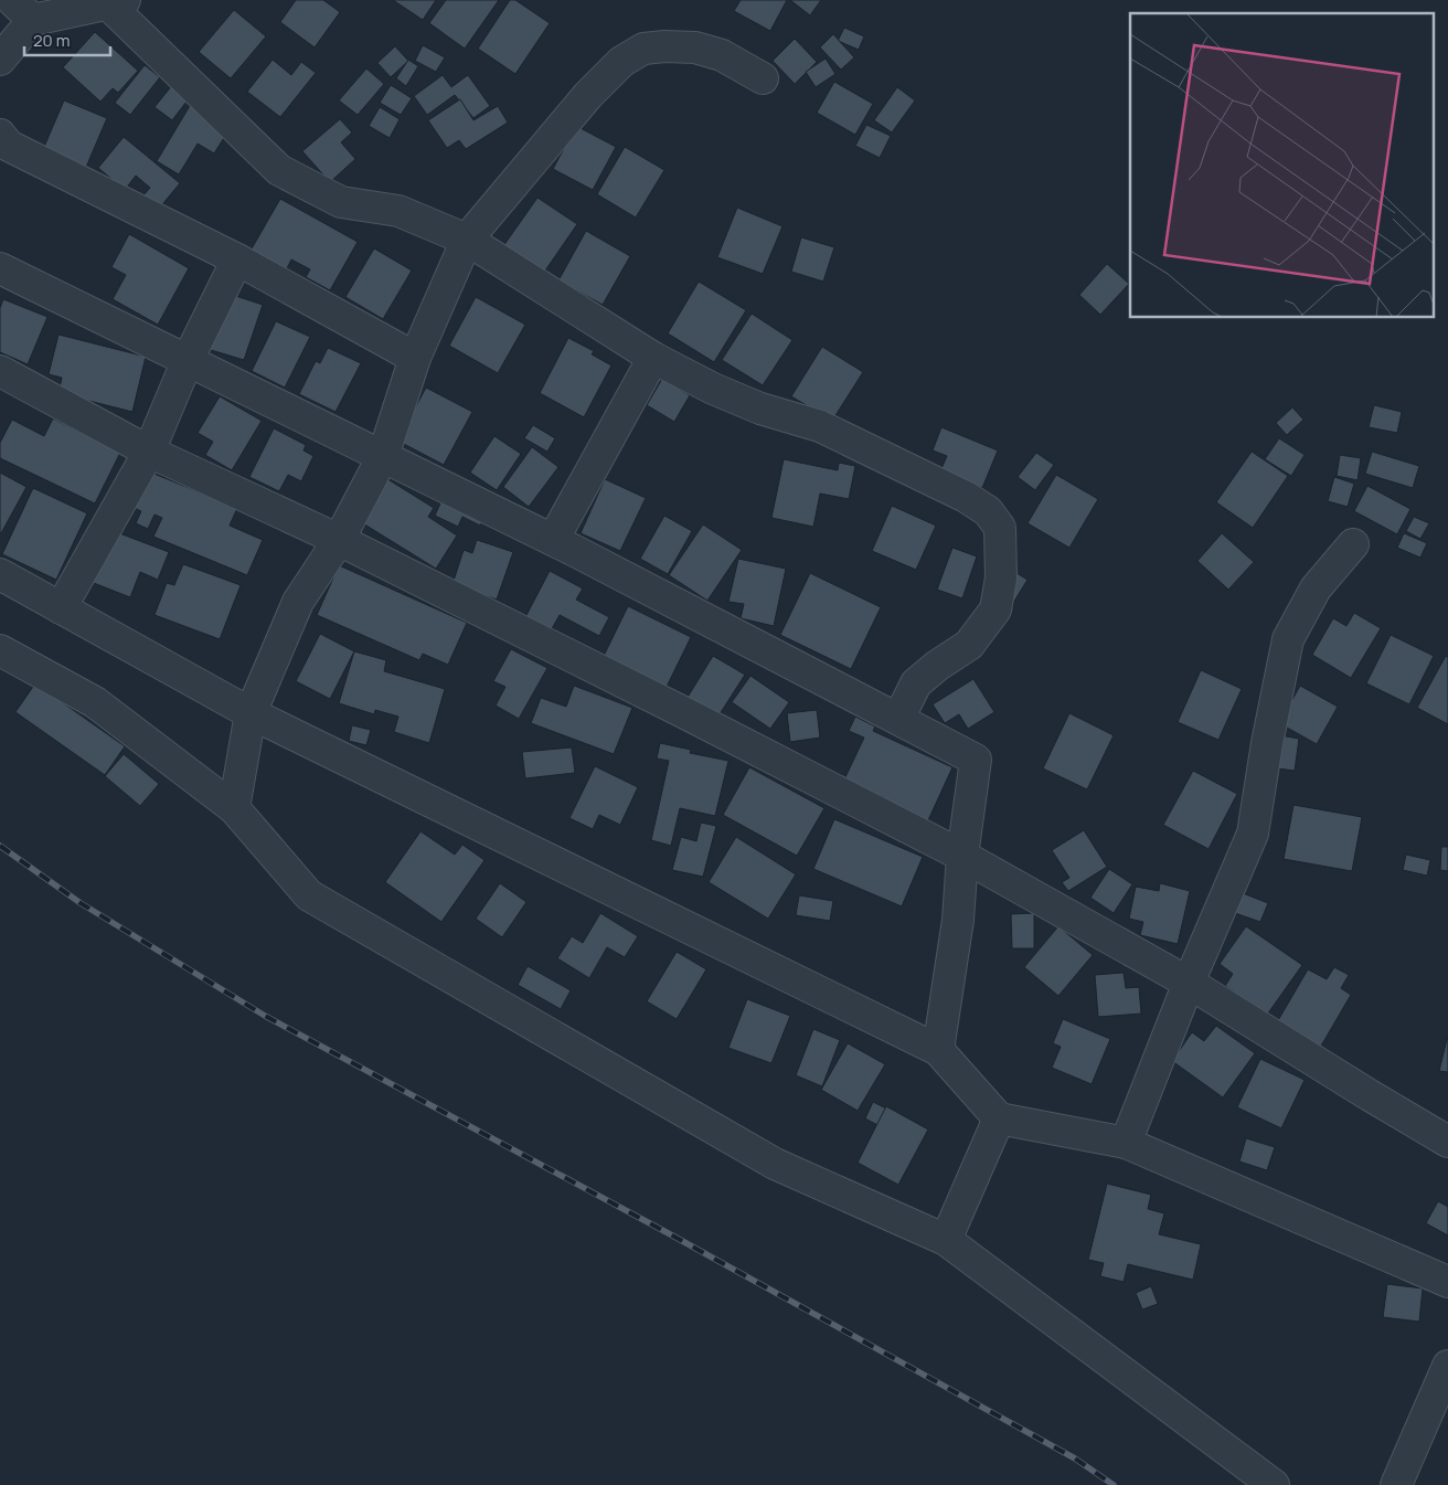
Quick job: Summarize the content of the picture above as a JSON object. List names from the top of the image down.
{
  "scale_bar": "20 m"
}
